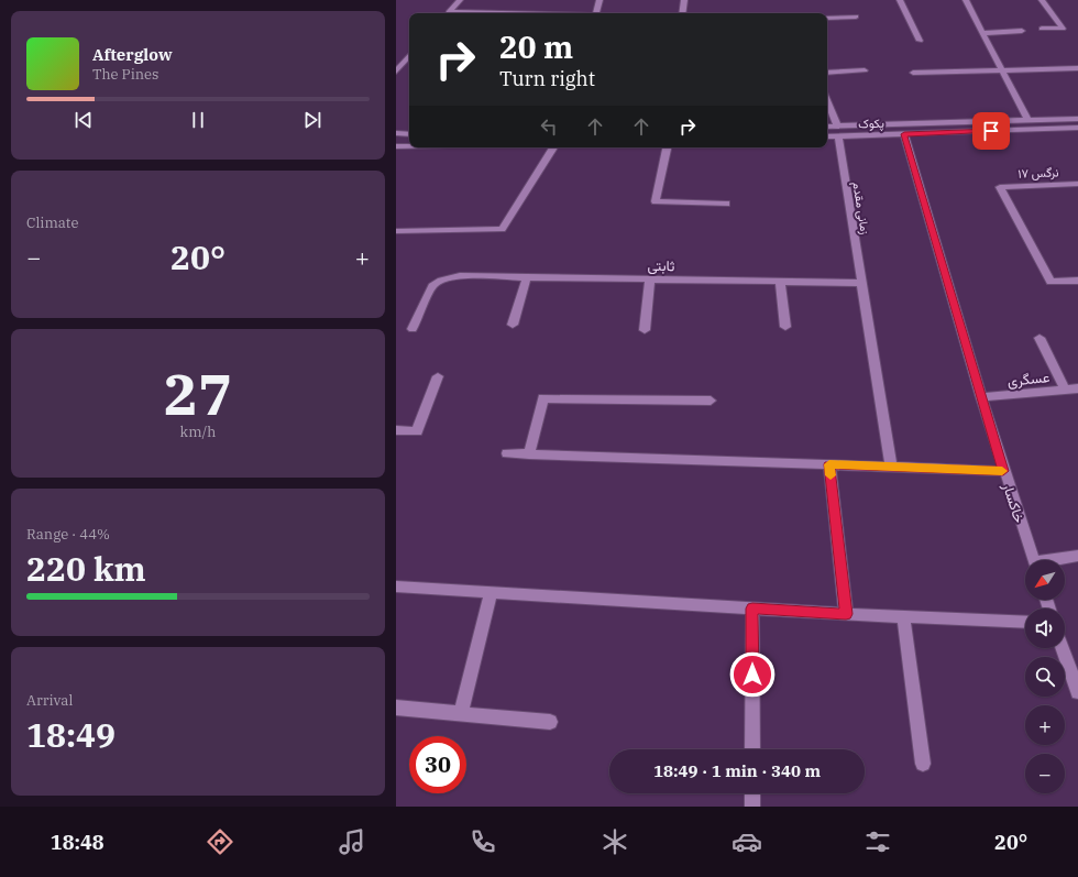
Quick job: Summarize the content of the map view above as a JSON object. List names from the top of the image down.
{
  "streets": {
    "street": [
      "پکوک",
      "نرگس ۱۷",
      "زمانی مقدم",
      "ثابتی",
      "عسگری",
      "خاکسار"
    ]
  },
  "crossings": [
    ["پکوک", "زمانی مقدم"],
    ["پکوک", "خاکسار"],
    ["زمانی مقدم", "ثابتی"],
    ["عسگری", "خاکسار"]
  ],
  "north": "bottom left",
  "page": {
    "turn": ["20 m", "Turn right"],
    "song": ["Afterglow", "The Pines"],
    "tile": [
      "Climate",
      ["27", "km/h"],
      ["Range · 44%", "220 km"],
      ["Arrival", "18:49"]
    ],
    "heat": ["−", "20°", "+"],
    "map_buttons": ["+", "−"],
    "limit": "30",
    "trip": "18:49 · 1 min · 340 m",
    "tabs": ["18:48", "20°"]
  }
}
